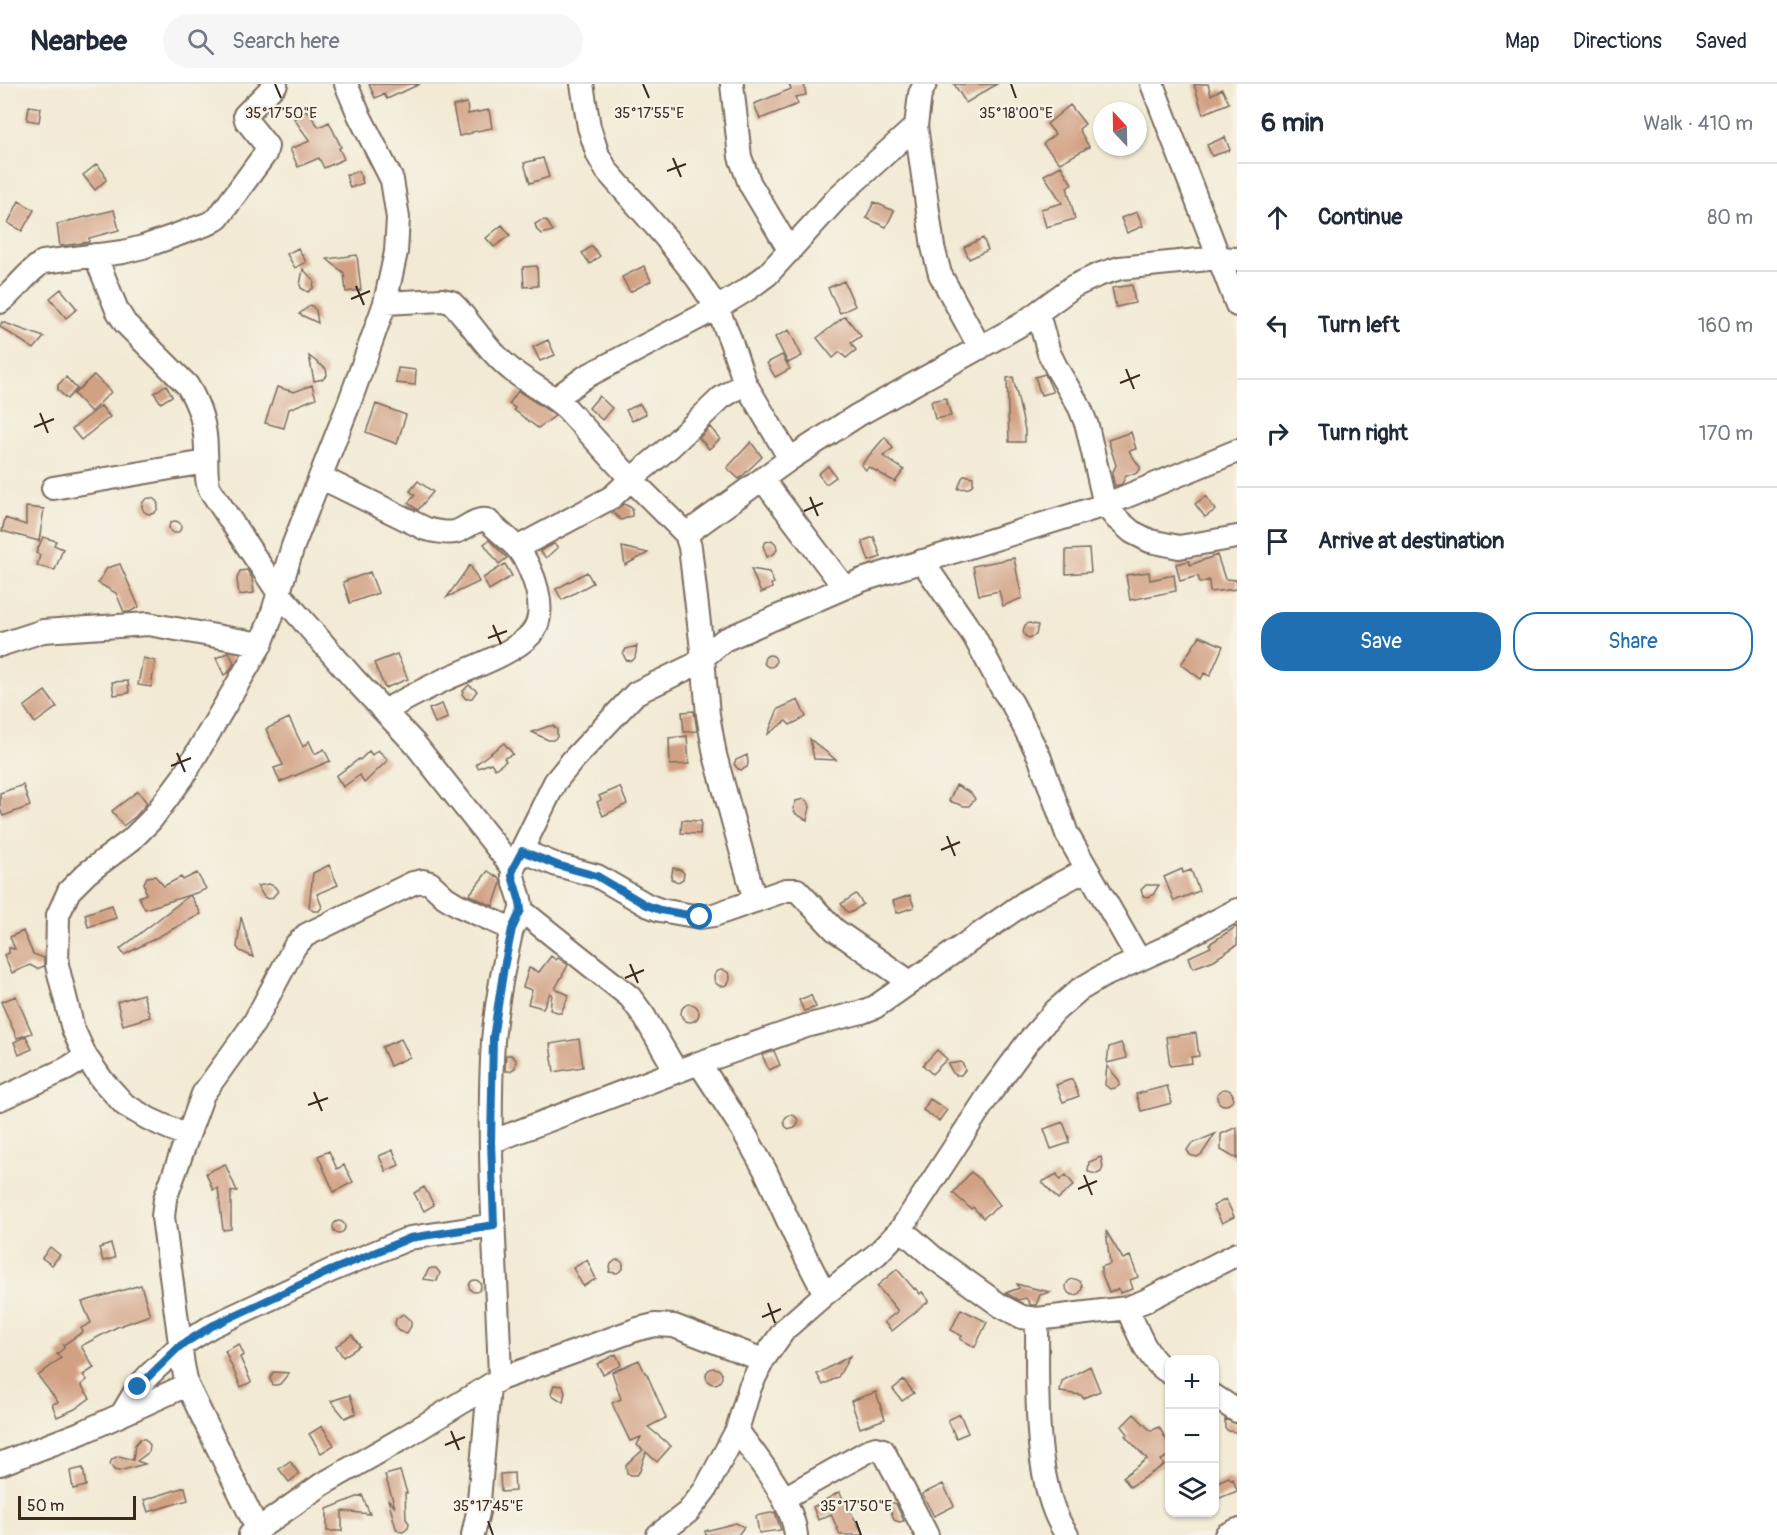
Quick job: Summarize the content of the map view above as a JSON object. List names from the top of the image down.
{
  "scale_bar": "50 m",
  "north": "top",
  "page": {
    "header": "Nearbee",
    "search": "Search here",
    "nav": ["Map", "Directions", "Saved"],
    "heading": ["6 min", "Walk · 410 m"],
    "list": [
      ["Continue", "80 m"],
      ["Turn left", "160 m"],
      ["Turn right", "170 m"],
      "Arrive at destination"
    ],
    "buttons": ["Save", "Share"],
    "map_buttons": ["+", "−"],
    "scale": "50 m"
  },
  "coordinates": [
    "35°17'50\"E",
    "35°17'55\"E",
    "35°18'00\"E",
    "35°17'45\"E"
  ]
}
